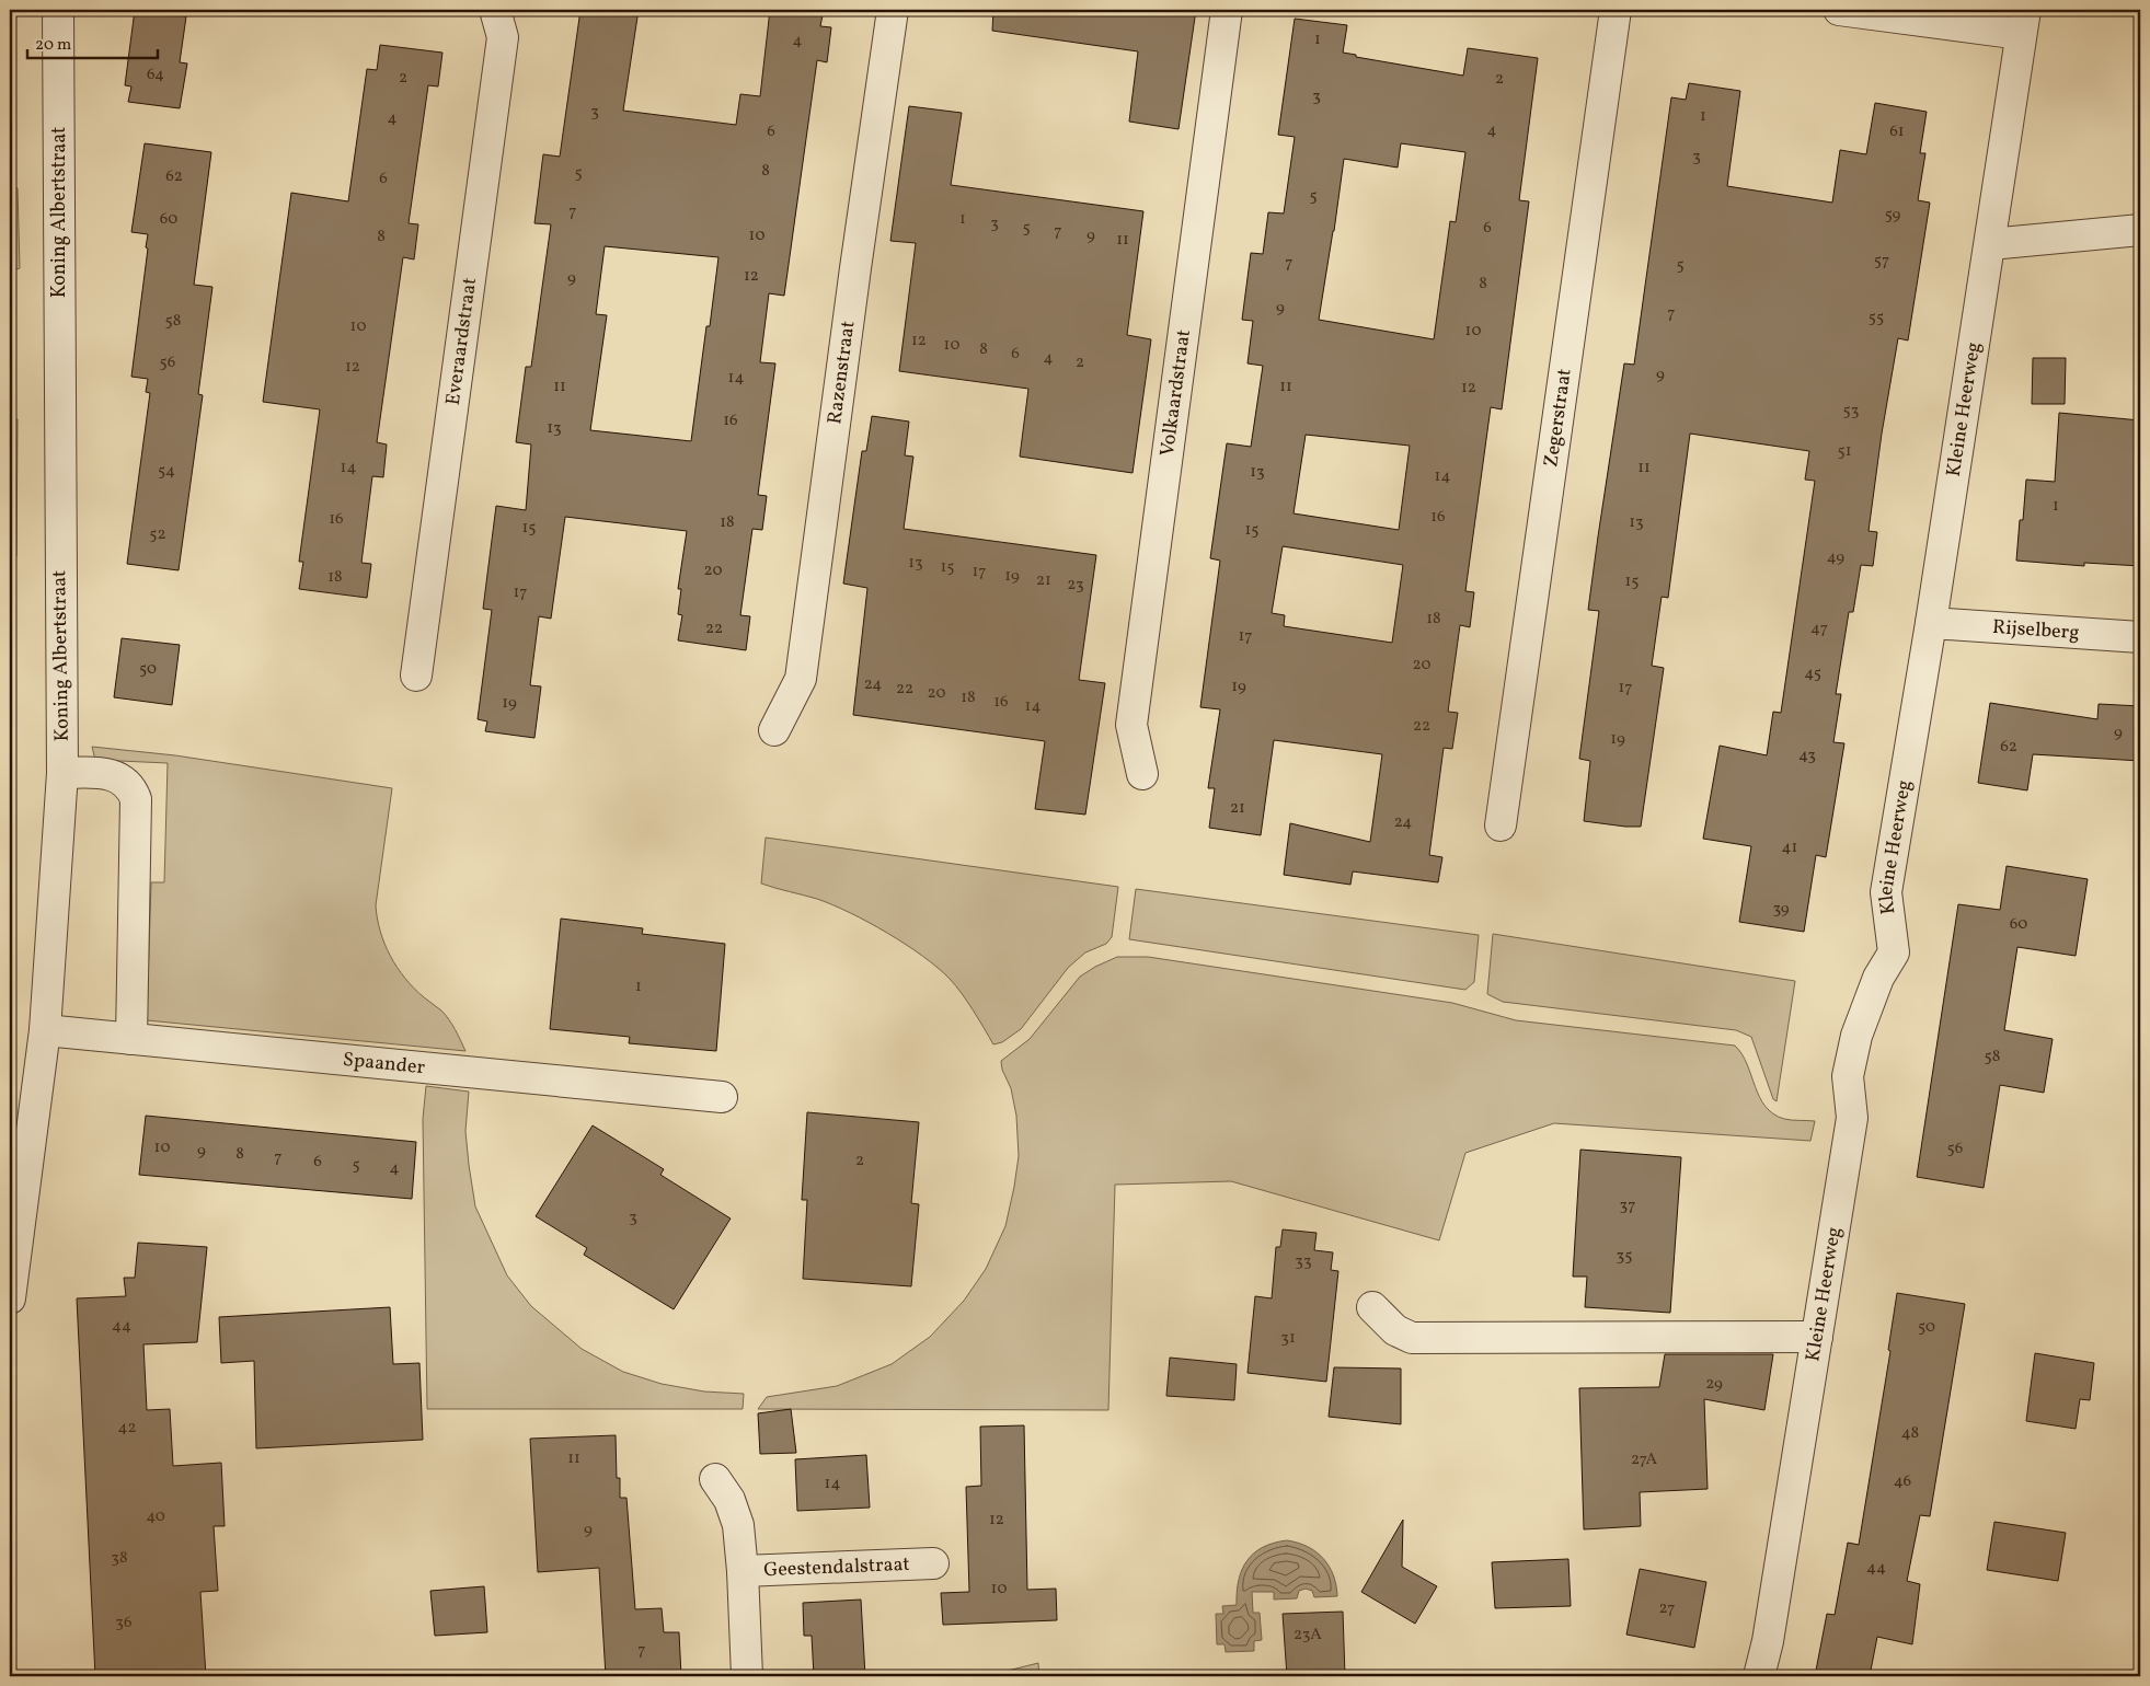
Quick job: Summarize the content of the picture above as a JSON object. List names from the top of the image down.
{
  "streets": {
    "street": [
      "Koning Albertstraat",
      "Everaardstraat",
      "Razenstraat",
      "Volkaardstraat",
      "Kleine Heerweg",
      "Zegerstraat",
      "Rijselberg",
      "Spaander",
      "Geestendalstraat"
    ]
  },
  "crossings": [
    ["Koning Albertstraat", "Spaander"],
    ["Kleine Heerweg", "Rijselberg"]
  ],
  "house_numbers": [
    "1",
    "4",
    "64",
    "2",
    "2",
    "3",
    "3",
    "1",
    "4",
    "4",
    "6",
    "61",
    "3",
    "8",
    "5",
    "62",
    "6",
    "5",
    "7",
    "59",
    "60",
    "1",
    "3",
    "5",
    "6",
    "7",
    "10",
    "9",
    "8",
    "11",
    "57",
    "7",
    "5",
    "12",
    "9",
    "8",
    "9",
    "7",
    "55",
    "58",
    "10",
    "10",
    "12",
    "10",
    "8",
    "6",
    "4",
    "56",
    "2",
    "12",
    "9",
    "14",
    "11",
    "11",
    "12",
    "53",
    "16",
    "13",
    "51",
    "14",
    "11",
    "54",
    "13",
    "14",
    "1",
    "16",
    "16",
    "18",
    "13",
    "15",
    "15",
    "52",
    "49",
    "13",
    "15",
    "20",
    "17",
    "19",
    "18",
    "21",
    "15",
    "23",
    "17",
    "18",
    "22",
    "47",
    "17",
    "20",
    "50",
    "45",
    "24",
    "19",
    "17",
    "22",
    "20",
    "18",
    "16",
    "19",
    "14",
    "22",
    "9",
    "19",
    "62",
    "43",
    "21",
    "24",
    "41",
    "39",
    "60",
    "1",
    "58",
    "10",
    "56",
    "9",
    "8",
    "7",
    "2",
    "6",
    "5",
    "4",
    "37",
    "3",
    "35",
    "33",
    "44",
    "50",
    "31",
    "29",
    "42",
    "48",
    "11",
    "27A",
    "46",
    "14",
    "40",
    "12",
    "9",
    "38",
    "44",
    "10",
    "27",
    "36",
    "23A",
    "7"
  ],
  "scale_bar": "20 m"
}
